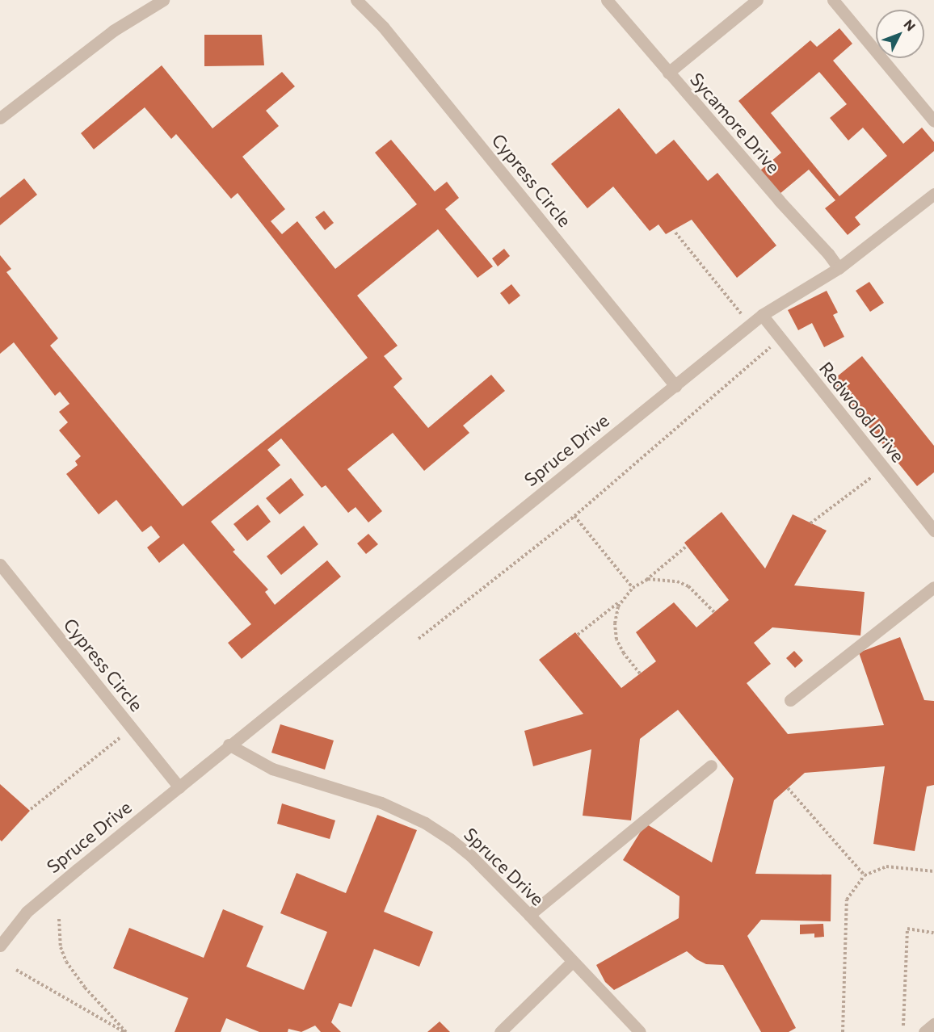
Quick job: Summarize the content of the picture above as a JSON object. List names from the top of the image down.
{
  "streets": {
    "street": [
      "Sycamore Drive",
      "Cypress Circle",
      "Redwood Drive",
      "Spruce Drive"
    ]
  },
  "crossings": [
    ["Sycamore Drive", "Spruce Drive"],
    ["Cypress Circle", "Spruce Drive"],
    ["Redwood Drive", "Spruce Drive"]
  ],
  "north": "top right"
}
